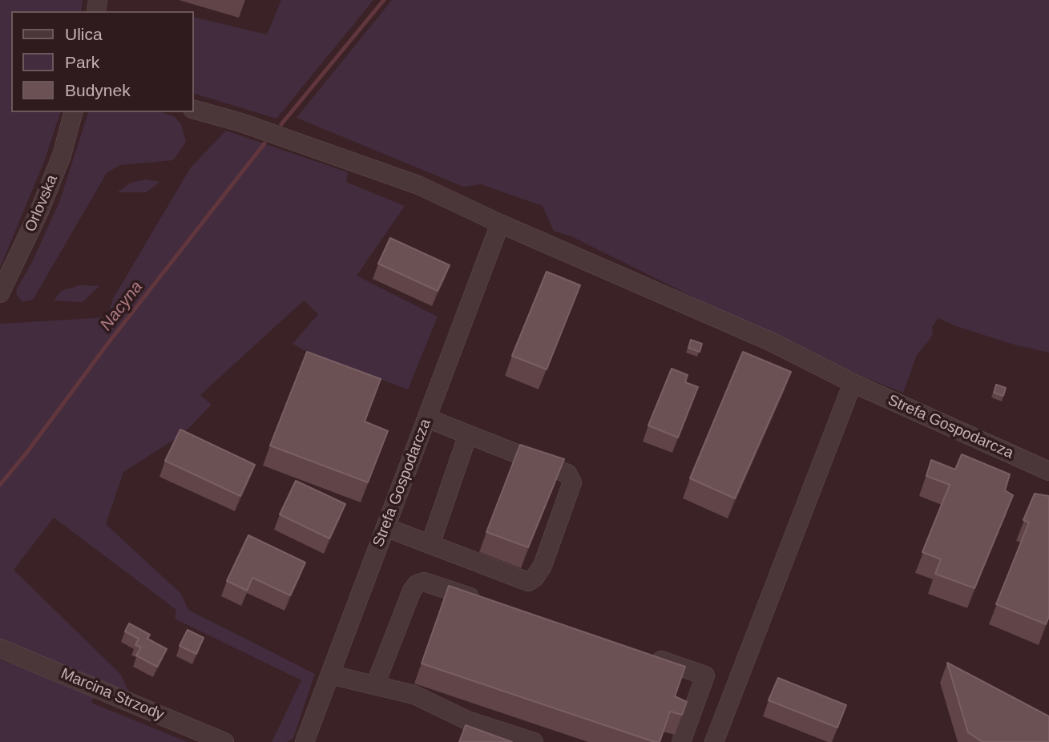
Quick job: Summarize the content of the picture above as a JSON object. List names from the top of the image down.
{
  "streets": {
    "street": ["Orlovska", "Strefa Gospodarcza", "Marcina Strzody"]
  },
  "water": ["Nacyna"],
  "legend": ["Ulica", "Park", "Budynek"]
}
